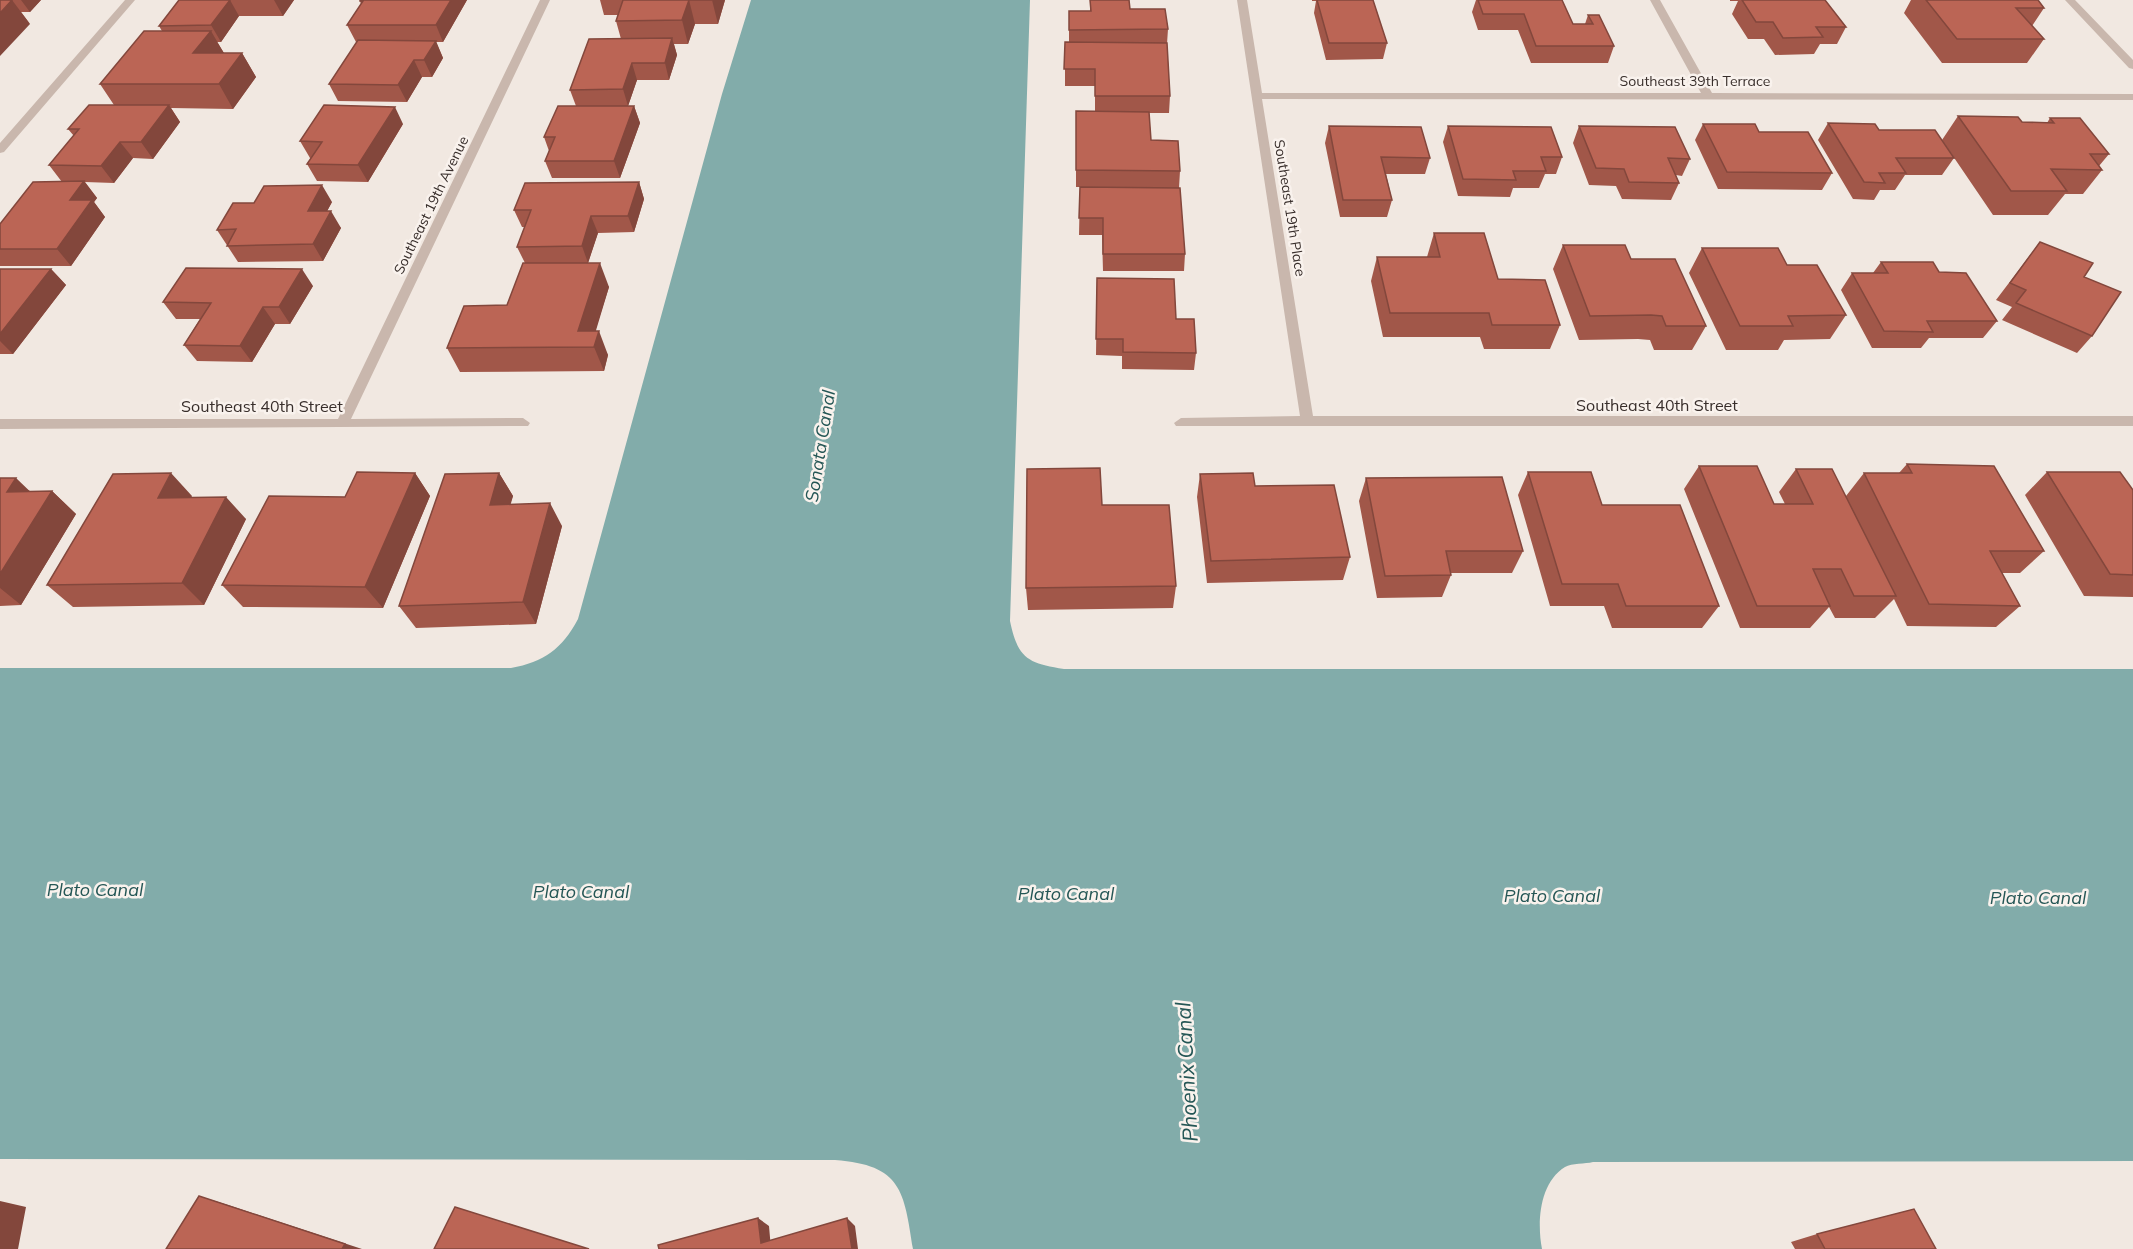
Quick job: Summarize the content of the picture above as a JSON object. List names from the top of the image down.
{
  "streets": {
    "street": [
      "Southeast 39th Terrace",
      "Southeast 19th Avenue",
      "Southeast 19th Place",
      "Southeast 40th Street"
    ]
  },
  "crossings": [
    ["Southeast 39th Terrace", "Southeast 19th Place"],
    ["Southeast 19th Avenue", "Southeast 40th Street"],
    ["Southeast 19th Place", "Southeast 40th Street"]
  ],
  "water": ["Sonata Canal", "Plato Canal", "Phoenix Canal"]
}
